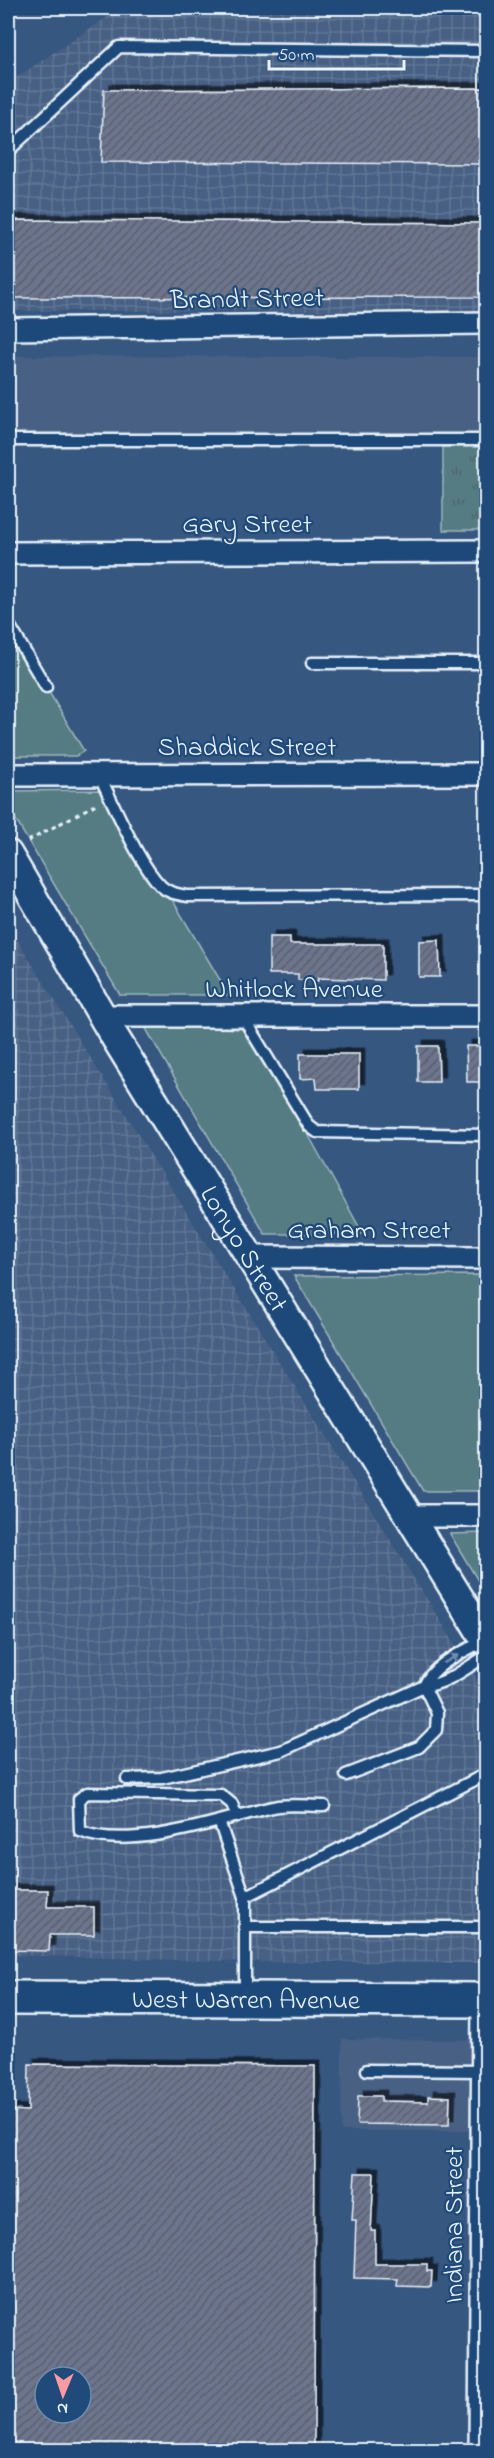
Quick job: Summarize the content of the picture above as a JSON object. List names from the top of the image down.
{
  "streets": {
    "main road": ["West Warren Avenue"],
    "street": [
      "Brandt Street",
      "Gary Street",
      "Shaddick Street",
      "Whitlock Avenue",
      "Graham Street",
      "Lonyo Street",
      "Indiana Street"
    ]
  },
  "crossings": [
    ["Whitlock Avenue", "Lonyo Street"],
    ["Graham Street", "Lonyo Street"],
    ["West Warren Avenue", "Indiana Street"]
  ],
  "scale_bar": "50 m",
  "north": "bottom"
}
